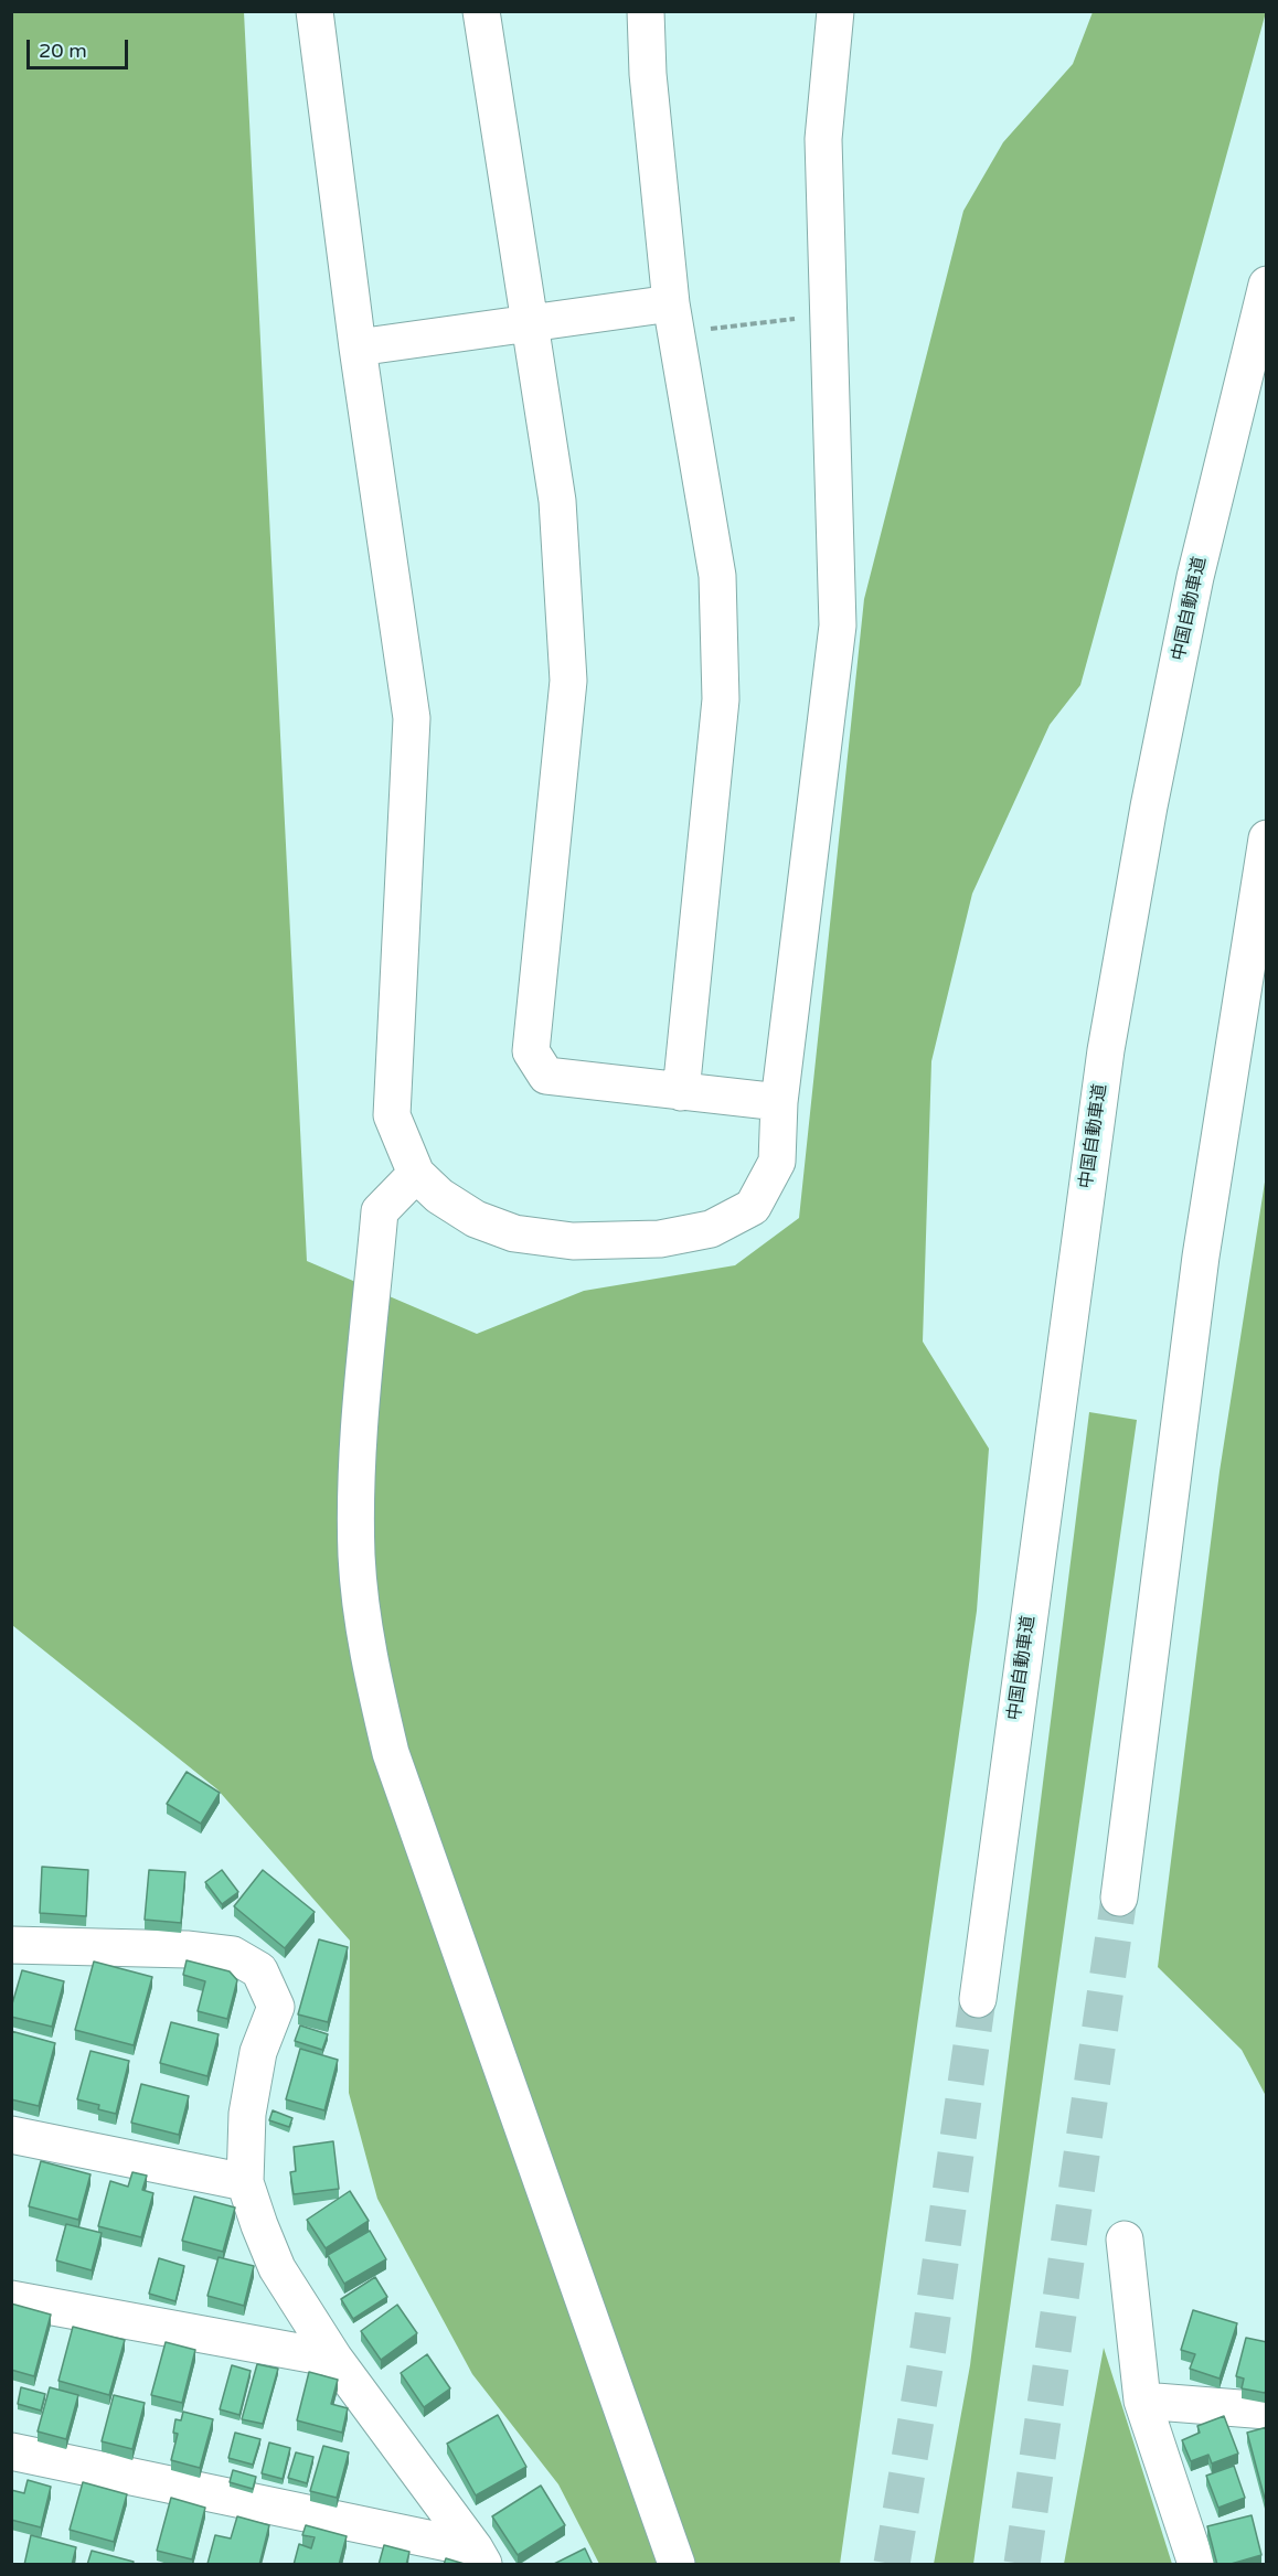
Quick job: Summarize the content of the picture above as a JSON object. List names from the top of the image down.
{
  "streets": {
    "main road": ["中国自動車道"]
  },
  "scale_bar": "20 m"
}
